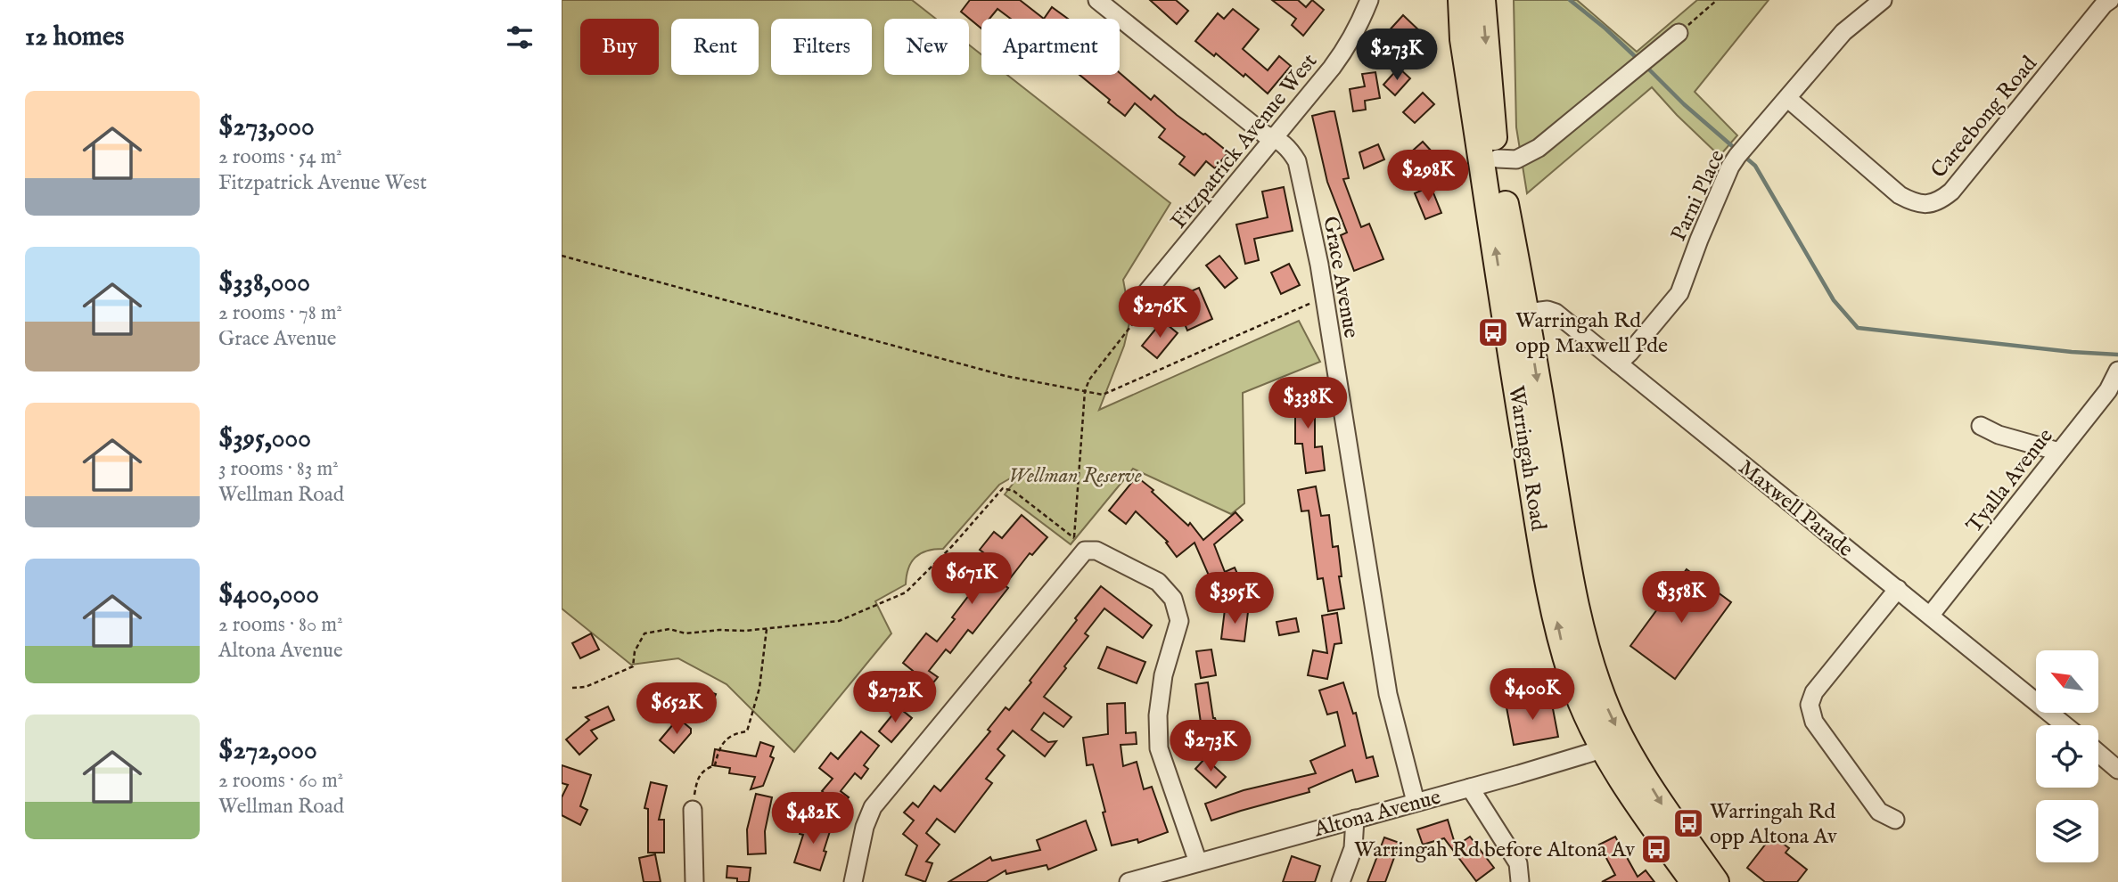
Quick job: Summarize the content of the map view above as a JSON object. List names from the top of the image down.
{
  "streets": {
    "highway": ["Warringah Road"],
    "street": [
      "Careebong Road",
      "Fitzpatrick Avenue West",
      "Parni Place",
      "Grace Avenue",
      "Tyalla Avenue",
      "Maxwell Parade",
      "Altona Avenue"
    ]
  },
  "crossings": [
    ["Careebong Road", "Parni Place"],
    ["Fitzpatrick Avenue West", "Grace Avenue"],
    ["Parni Place", "Maxwell Parade"],
    ["Grace Avenue", "Altona Avenue"],
    ["Warringah Road", "Maxwell Parade"],
    ["Warringah Road", "Altona Avenue"],
    ["Tyalla Avenue", "Maxwell Parade"]
  ],
  "parks": ["Wellman Reserve"],
  "places": {
    "bus stop": ["Warringah Rd opp Maxwell Pde", "Warringah Rd opp Altona Av", "Warringah Rd before Altona Av"]
  },
  "north": "top left",
  "page": {
    "heading": "12 homes",
    "chip": [
      "Buy",
      "Rent",
      "Filters",
      "New",
      "Apartment"
    ],
    "price": [
      "$273K",
      "$298K",
      "$276K",
      "$338K",
      "$671K",
      "$358K",
      "$395K",
      "$400K",
      "$272K",
      "$652K",
      "$273K",
      "$482K"
    ],
    "list": [
      {
        "name": "$273,000",
        "note": "2 rooms · 54 m² · Fitzpatrick Avenue West"
      },
      {
        "name": "$338,000",
        "note": "2 rooms · 78 m² · Grace Avenue"
      },
      {
        "name": "$395,000",
        "note": "3 rooms · 83 m² · Wellman Road"
      },
      {
        "name": "$400,000",
        "note": "2 rooms · 80 m² · Altona Avenue"
      },
      {
        "name": "$272,000",
        "note": "2 rooms · 60 m² · Wellman Road"
      }
    ]
  }
}
